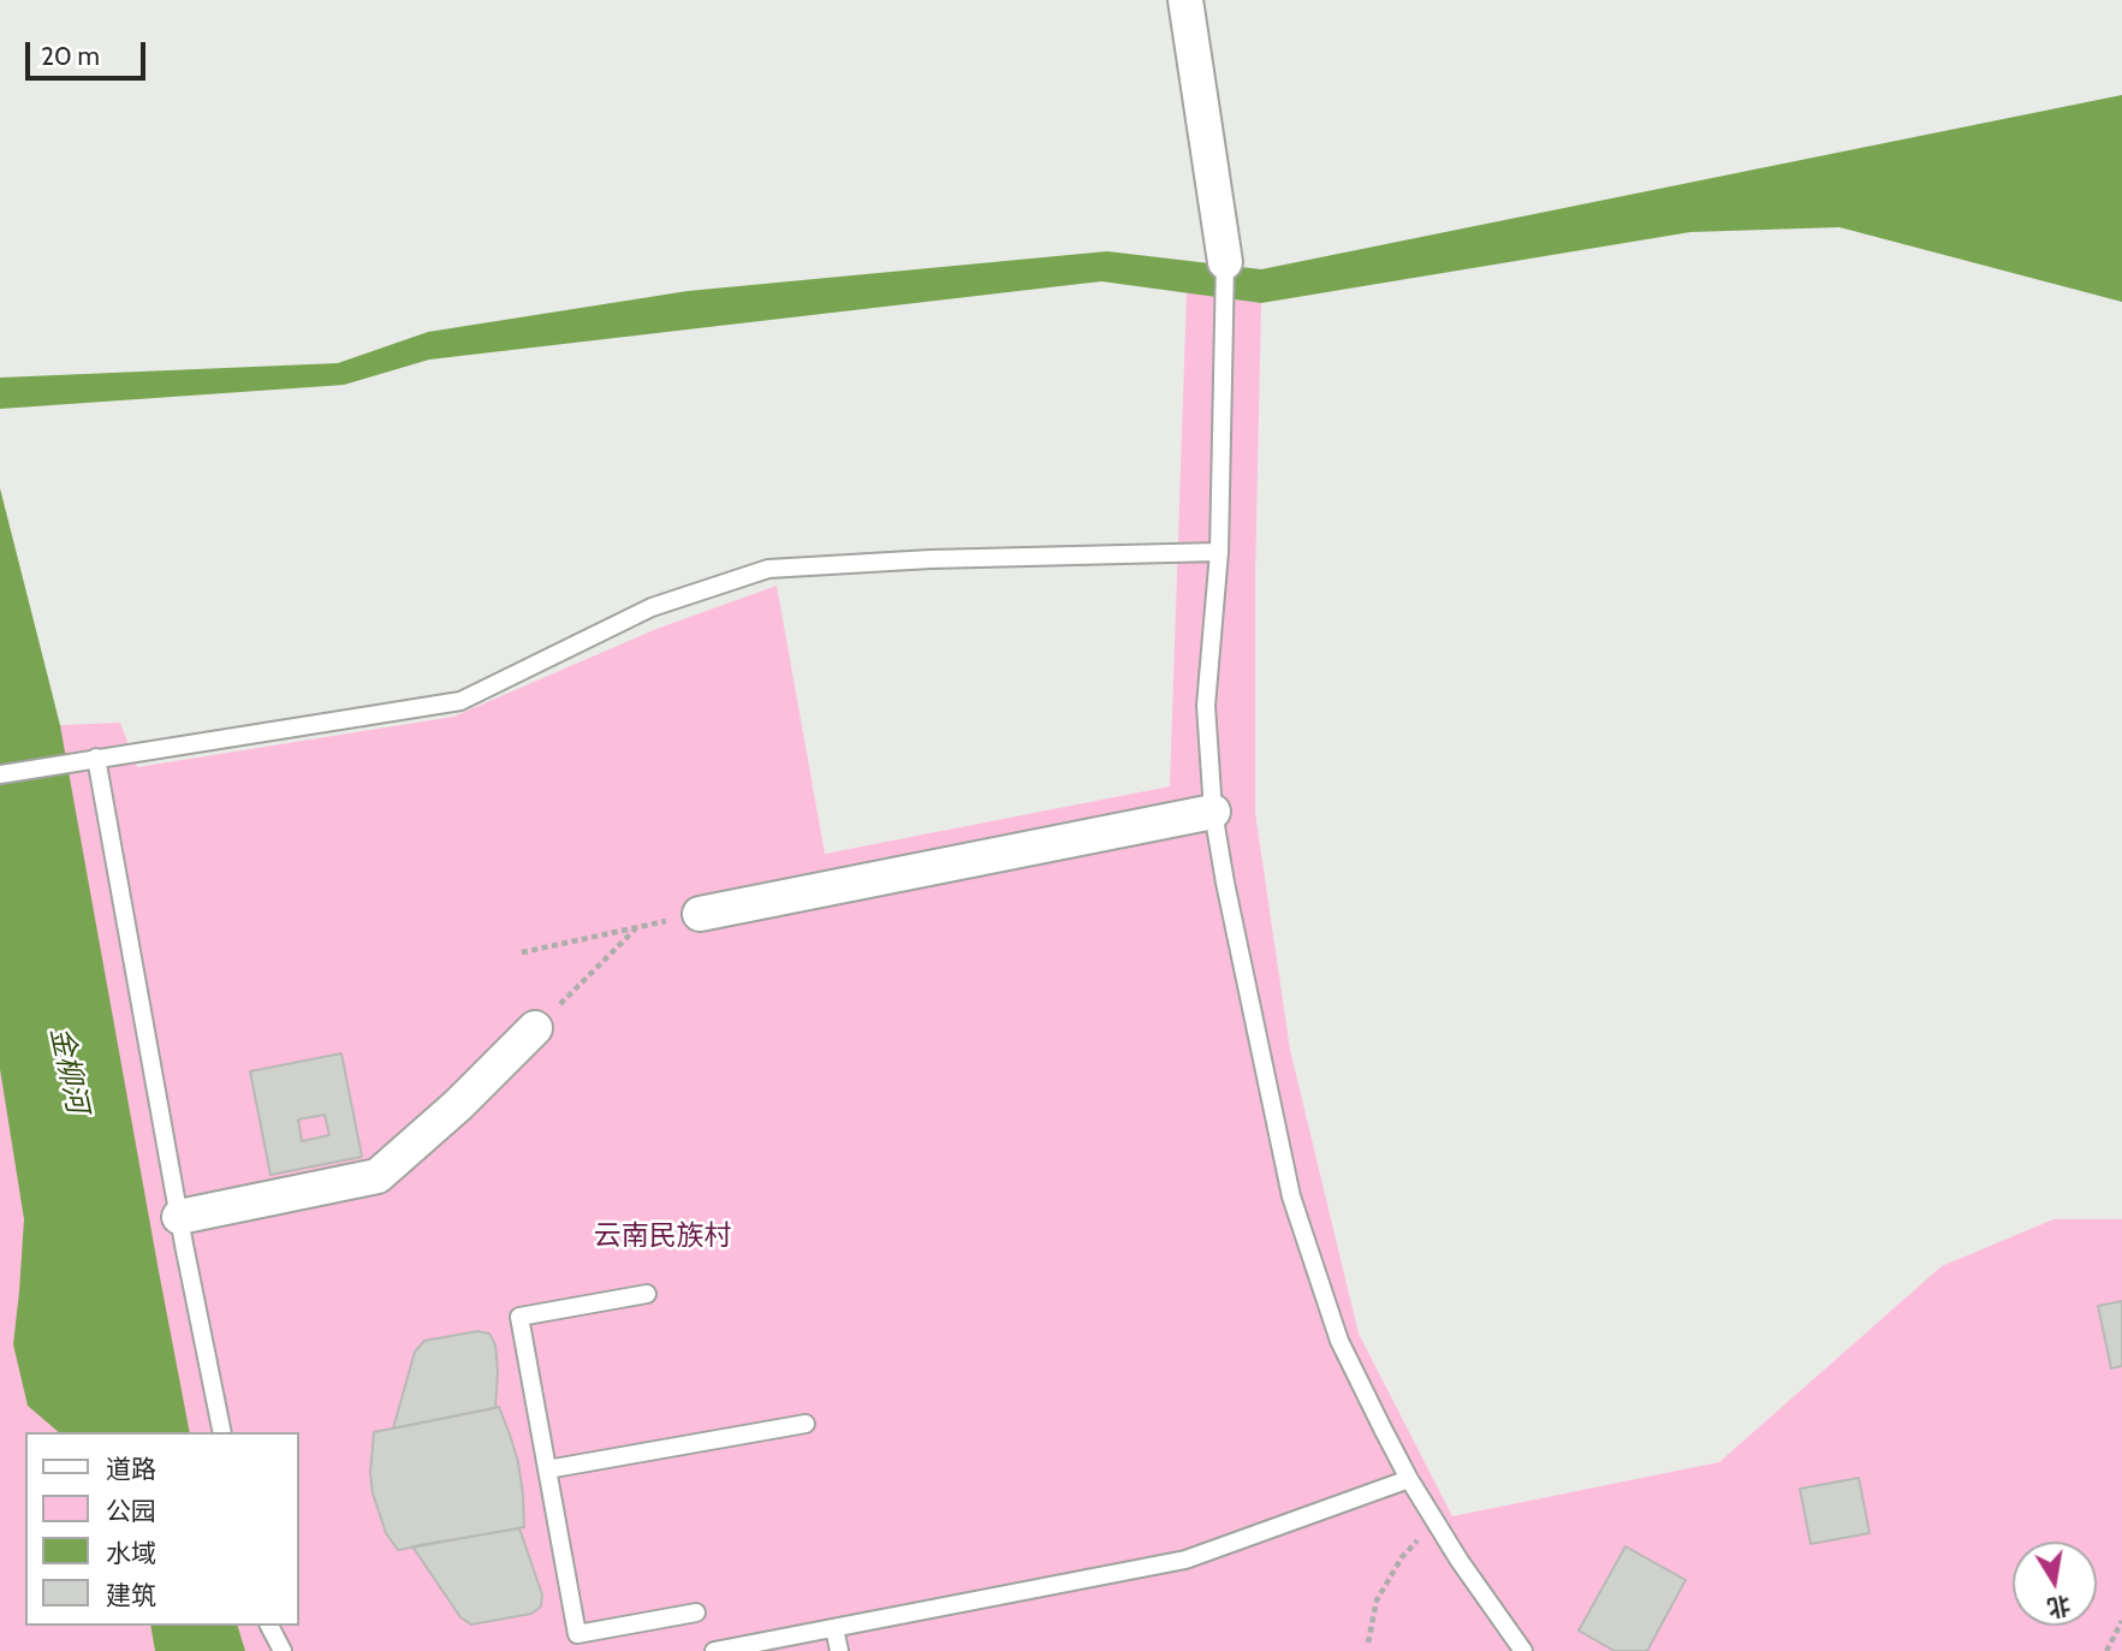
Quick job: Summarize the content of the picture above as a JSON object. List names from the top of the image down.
{
  "water": ["金柳河"],
  "parks": ["云南民族村"],
  "legend": [
    "道路",
    "公园",
    "水域",
    "建筑"
  ],
  "scale_bar": "20 m",
  "north": "bottom"
}
